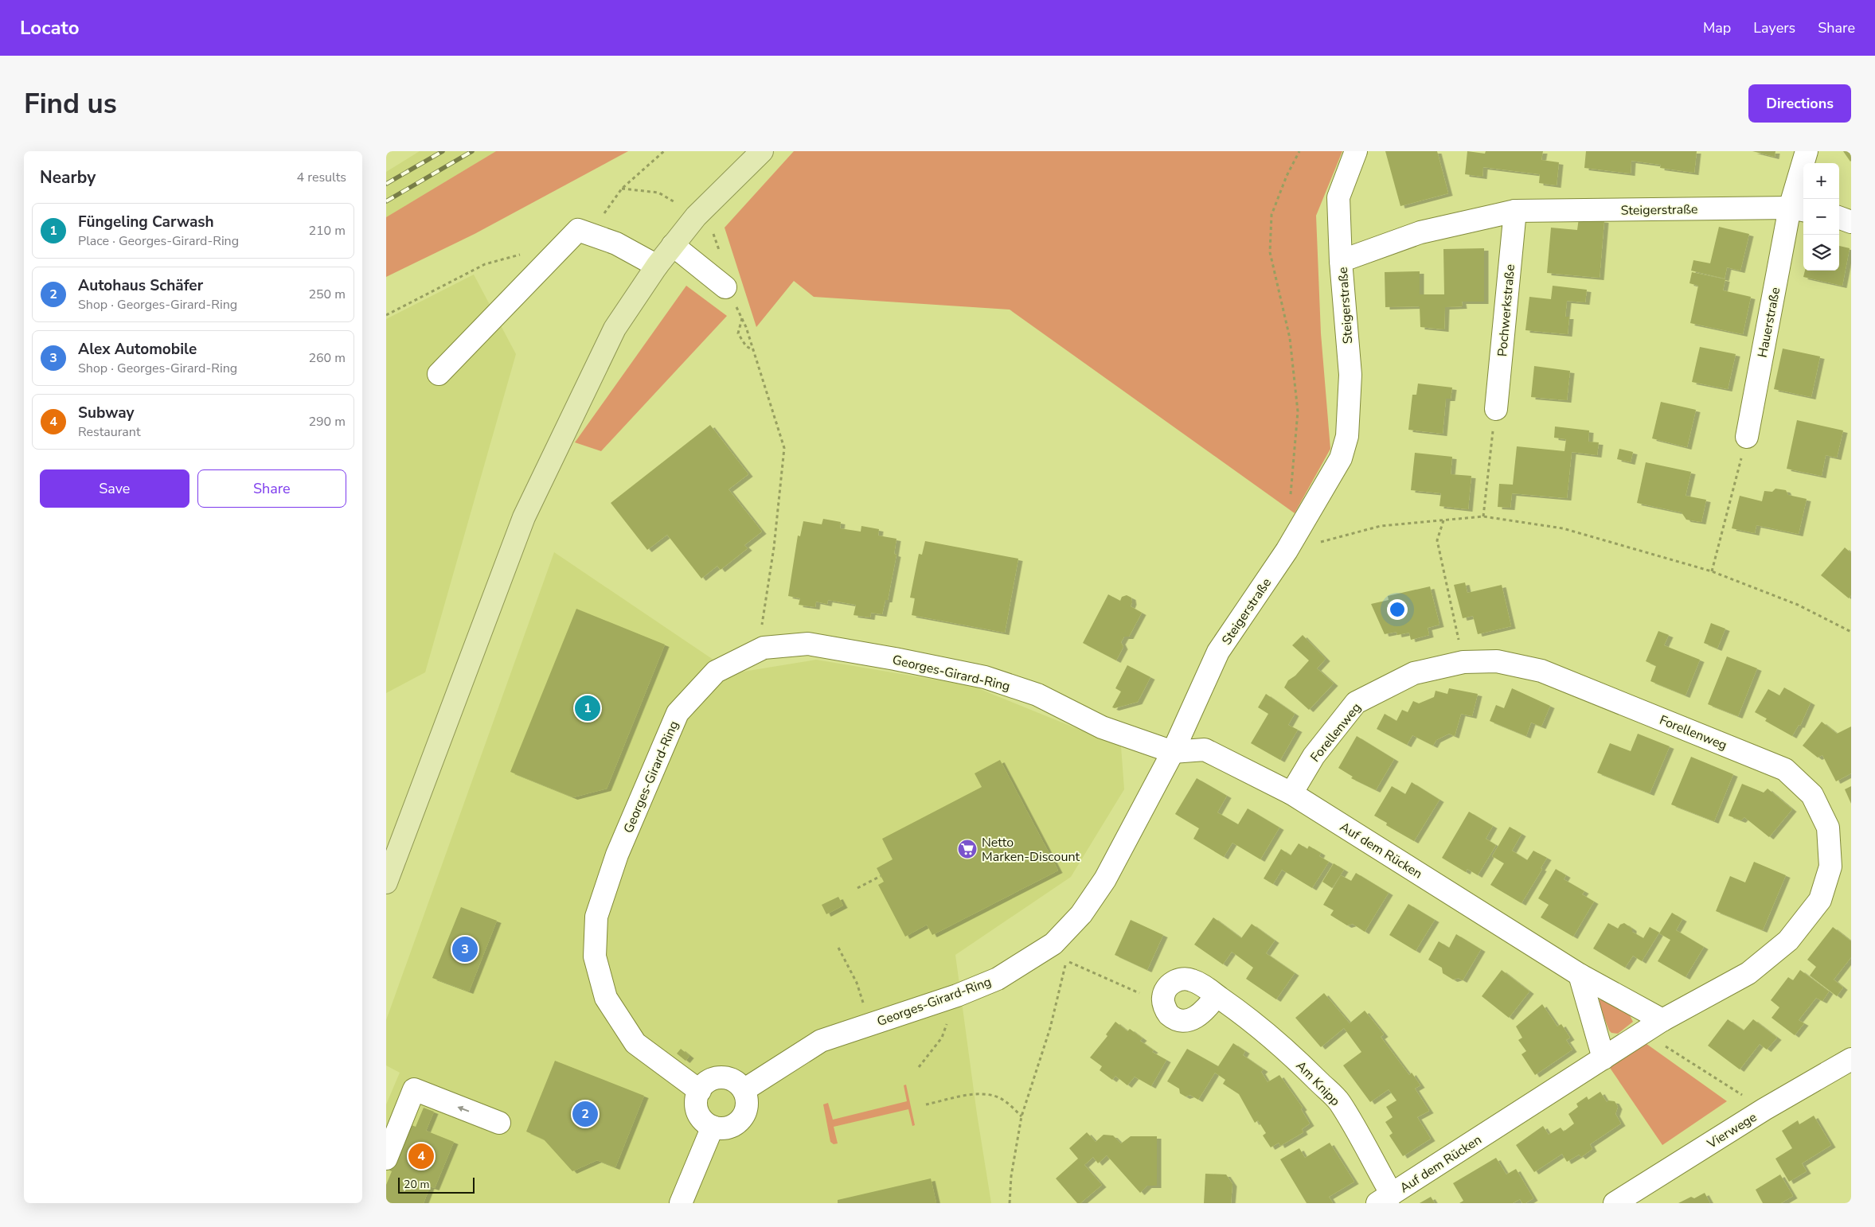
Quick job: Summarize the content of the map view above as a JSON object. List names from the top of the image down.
{
  "streets": {
    "street": [
      "Steigerstraße",
      "Pochwerkstraße",
      "Hauerstraße",
      "Georges-Girard-Ring",
      "Forellenweg",
      "Auf dem Rücken",
      "Am Knipp",
      "Vierwege"
    ]
  },
  "crossings": [
    ["Steigerstraße", "Pochwerkstraße"],
    ["Steigerstraße", "Hauerstraße"],
    ["Steigerstraße", "Georges-Girard-Ring"],
    ["Steigerstraße", "Auf dem Rücken"],
    ["Georges-Girard-Ring", "Auf dem Rücken"],
    ["Forellenweg", "Auf dem Rücken"],
    ["Auf dem Rücken", "Am Knipp"]
  ],
  "places": {
    "supermarket": ["Netto Marken-Discount"]
  },
  "scale_bar": "20 m",
  "page": {
    "header": "Locato",
    "nav": ["Map", "Layers", "Share"],
    "buttons": [
      "Directions",
      ["Save", "Share"]
    ],
    "title": "Find us",
    "heading": ["Nearby", "4 results"],
    "map_buttons": ["+", "−"],
    "list": [
      {
        "mark": "1",
        "name": "Füngeling Carwash",
        "note": "Place · Georges-Girard-Ring",
        "value": "210 m"
      },
      {
        "mark": "2",
        "name": "Autohaus Schäfer",
        "note": "Shop · Georges-Girard-Ring",
        "value": "250 m"
      },
      {
        "mark": "3",
        "name": "Alex Automobile",
        "note": "Shop · Georges-Girard-Ring",
        "value": "260 m"
      },
      {
        "mark": "4",
        "name": "Subway",
        "note": "Restaurant",
        "value": "290 m"
      }
    ],
    "pins": [
      "1",
      "3",
      "2",
      "4"
    ],
    "scale": "20 m"
  }
}
